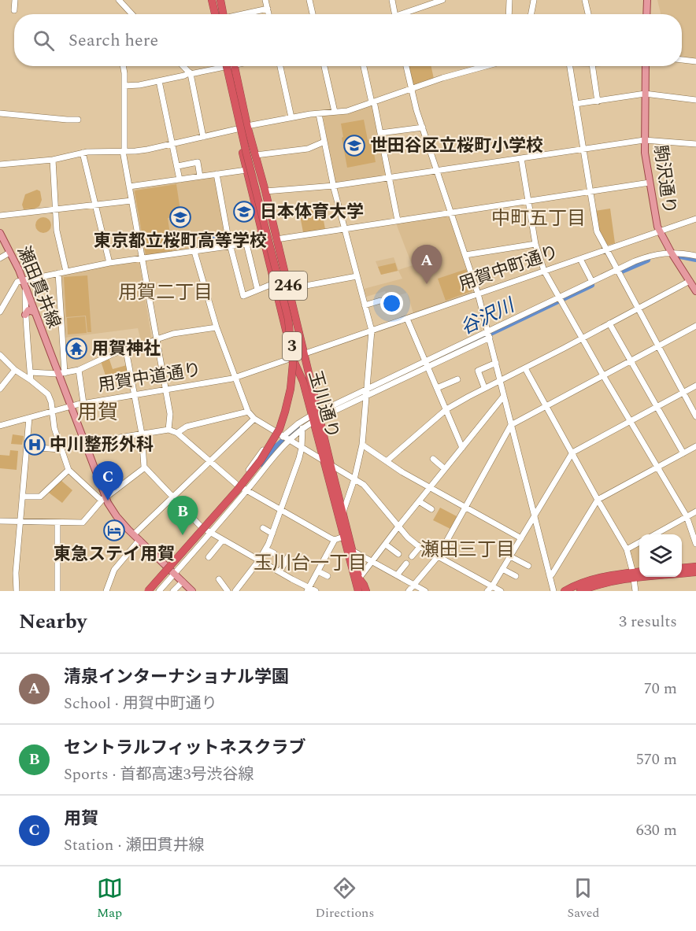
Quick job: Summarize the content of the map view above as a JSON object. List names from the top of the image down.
{
  "streets": {
    "highway": ["246", "3", "玉川通り"],
    "main road": ["駒沢通り", "瀬田貫井線"],
    "street": ["用賀中町通り", "用賀中道通り"]
  },
  "crossings": [
    ["駒沢通り", "用賀中町通り"],
    ["用賀中町通り", "用賀中道通り"],
    ["用賀中町通り", "玉川通り"],
    ["瀬田貫井線", "用賀中道通り"],
    ["用賀中道通り", "玉川通り"]
  ],
  "districts": [
    "中町五丁目",
    "用賀二丁目",
    "用賀",
    "瀬田三丁目",
    "玉川台一丁目"
  ],
  "water": ["谷沢川"],
  "places": {
    "school or university": ["世田谷区立桜町小学校", "日本体育大学", "東京都立桜町高等学校"],
    "temple": ["用賀神社"],
    "hospital": ["中川整形外科"],
    "hotel": ["東急ステイ用賀"]
  },
  "page": {
    "search": "Search here",
    "pins": ["A", "C", "B"],
    "heading": ["Nearby", "3 results"],
    "list": [
      {
        "mark": "A",
        "name": "清泉インターナショナル学園",
        "note": "School · 用賀中町通り",
        "value": "70 m"
      },
      {
        "mark": "B",
        "name": "セントラルフィットネスクラブ",
        "note": "Sports · 首都高速3号渋谷線",
        "value": "570 m"
      },
      {
        "mark": "C",
        "name": "用賀",
        "note": "Station · 瀬田貫井線",
        "value": "630 m"
      }
    ],
    "nav": ["Map", "Directions", "Saved"]
  }
}
